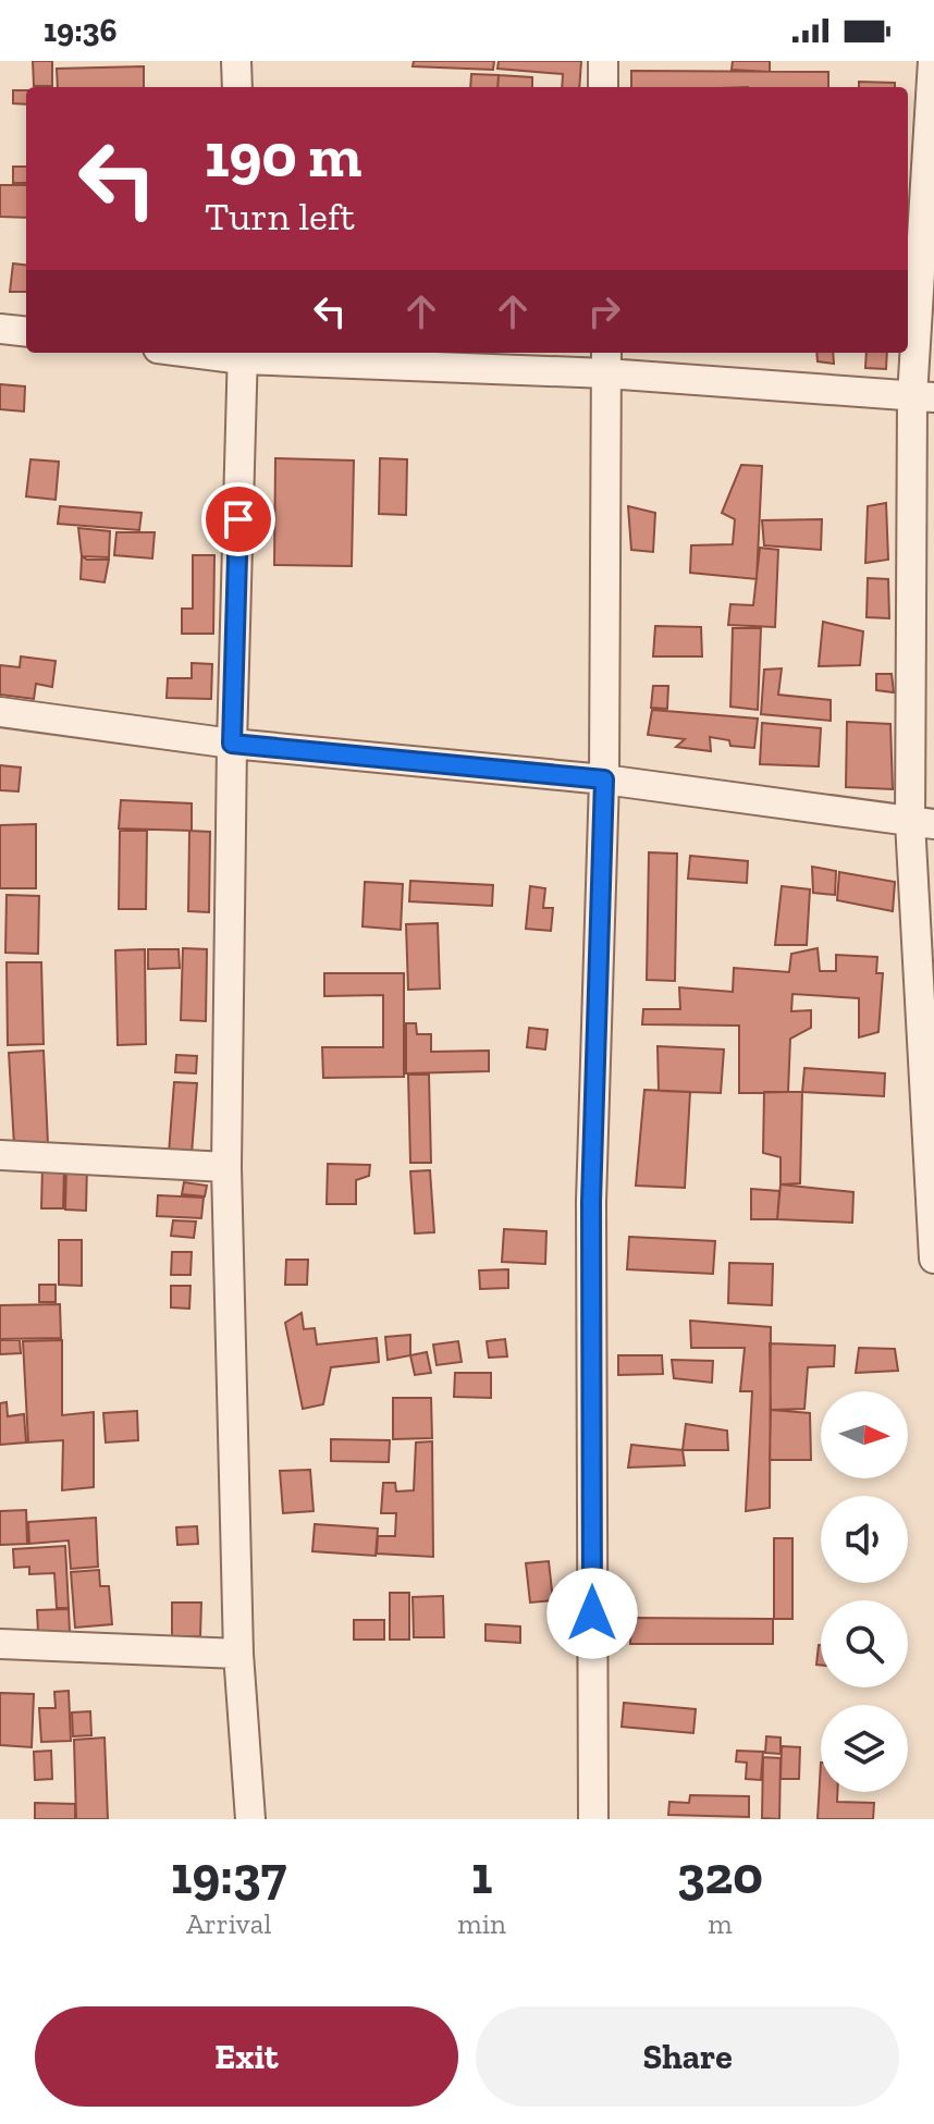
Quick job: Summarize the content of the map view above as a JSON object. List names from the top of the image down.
{
  "north": "right",
  "page": {
    "status": "19:36",
    "turn": ["190 m", "Turn left"],
    "eta": [
      "19:37",
      "Arrival",
      "1",
      "min",
      "320",
      "m"
    ],
    "buttons": ["Exit", "Share"]
  }
}
